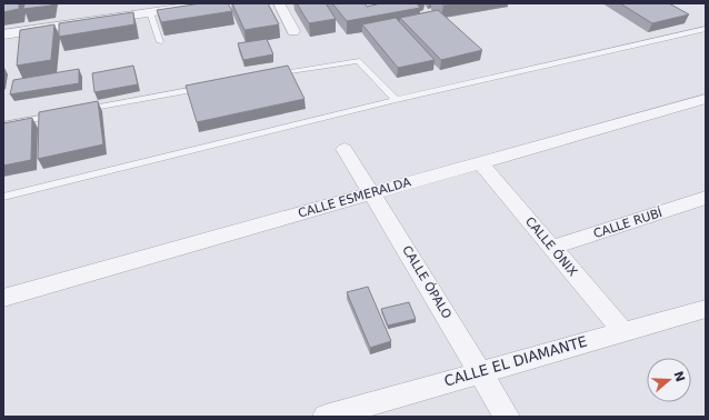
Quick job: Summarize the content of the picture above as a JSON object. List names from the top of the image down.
{
  "streets": {
    "street": [
      "CALLE ESMERALDA",
      "CALLE RUBÍ",
      "CALLE ÓNIX",
      "CALLE ÓPALO",
      "CALLE EL DIAMANTE"
    ]
  },
  "crossings": [
    ["CALLE ESMERALDA", "CALLE ÓNIX"],
    ["CALLE ESMERALDA", "CALLE ÓPALO"],
    ["CALLE RUBÍ", "CALLE ÓNIX"],
    ["CALLE ÓNIX", "CALLE EL DIAMANTE"],
    ["CALLE ÓPALO", "CALLE EL DIAMANTE"]
  ],
  "north": "right"
}
